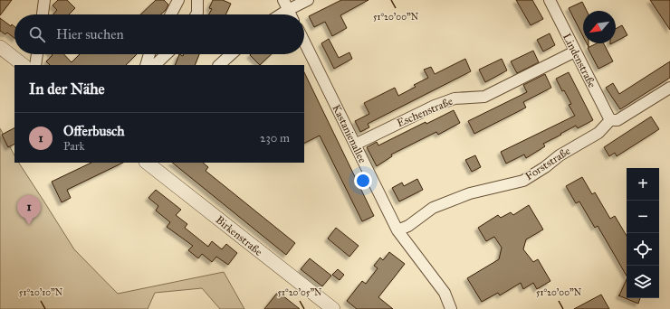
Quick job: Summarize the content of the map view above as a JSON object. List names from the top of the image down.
{
  "streets": {
    "street": [
      "Lindenstraße",
      "Eschenstraße",
      "Kastanienallee",
      "Forststraße",
      "Birkenstraße"
    ]
  },
  "crossings": [
    ["Lindenstraße", "Eschenstraße"],
    ["Lindenstraße", "Forststraße"],
    ["Eschenstraße", "Kastanienallee"],
    ["Kastanienallee", "Forststraße"]
  ],
  "north": "bottom left",
  "page": {
    "search": "Hier suchen",
    "heading": "In der Nähe",
    "list": [
      {
        "mark": "1",
        "name": "Offerbusch",
        "note": "Park",
        "value": "230 m"
      }
    ],
    "map_buttons": ["+", "−"],
    "pins": "1"
  },
  "coordinates": ["51°20'00\"N", "51°20'10\"N", "51°20'05\"N"]
}
